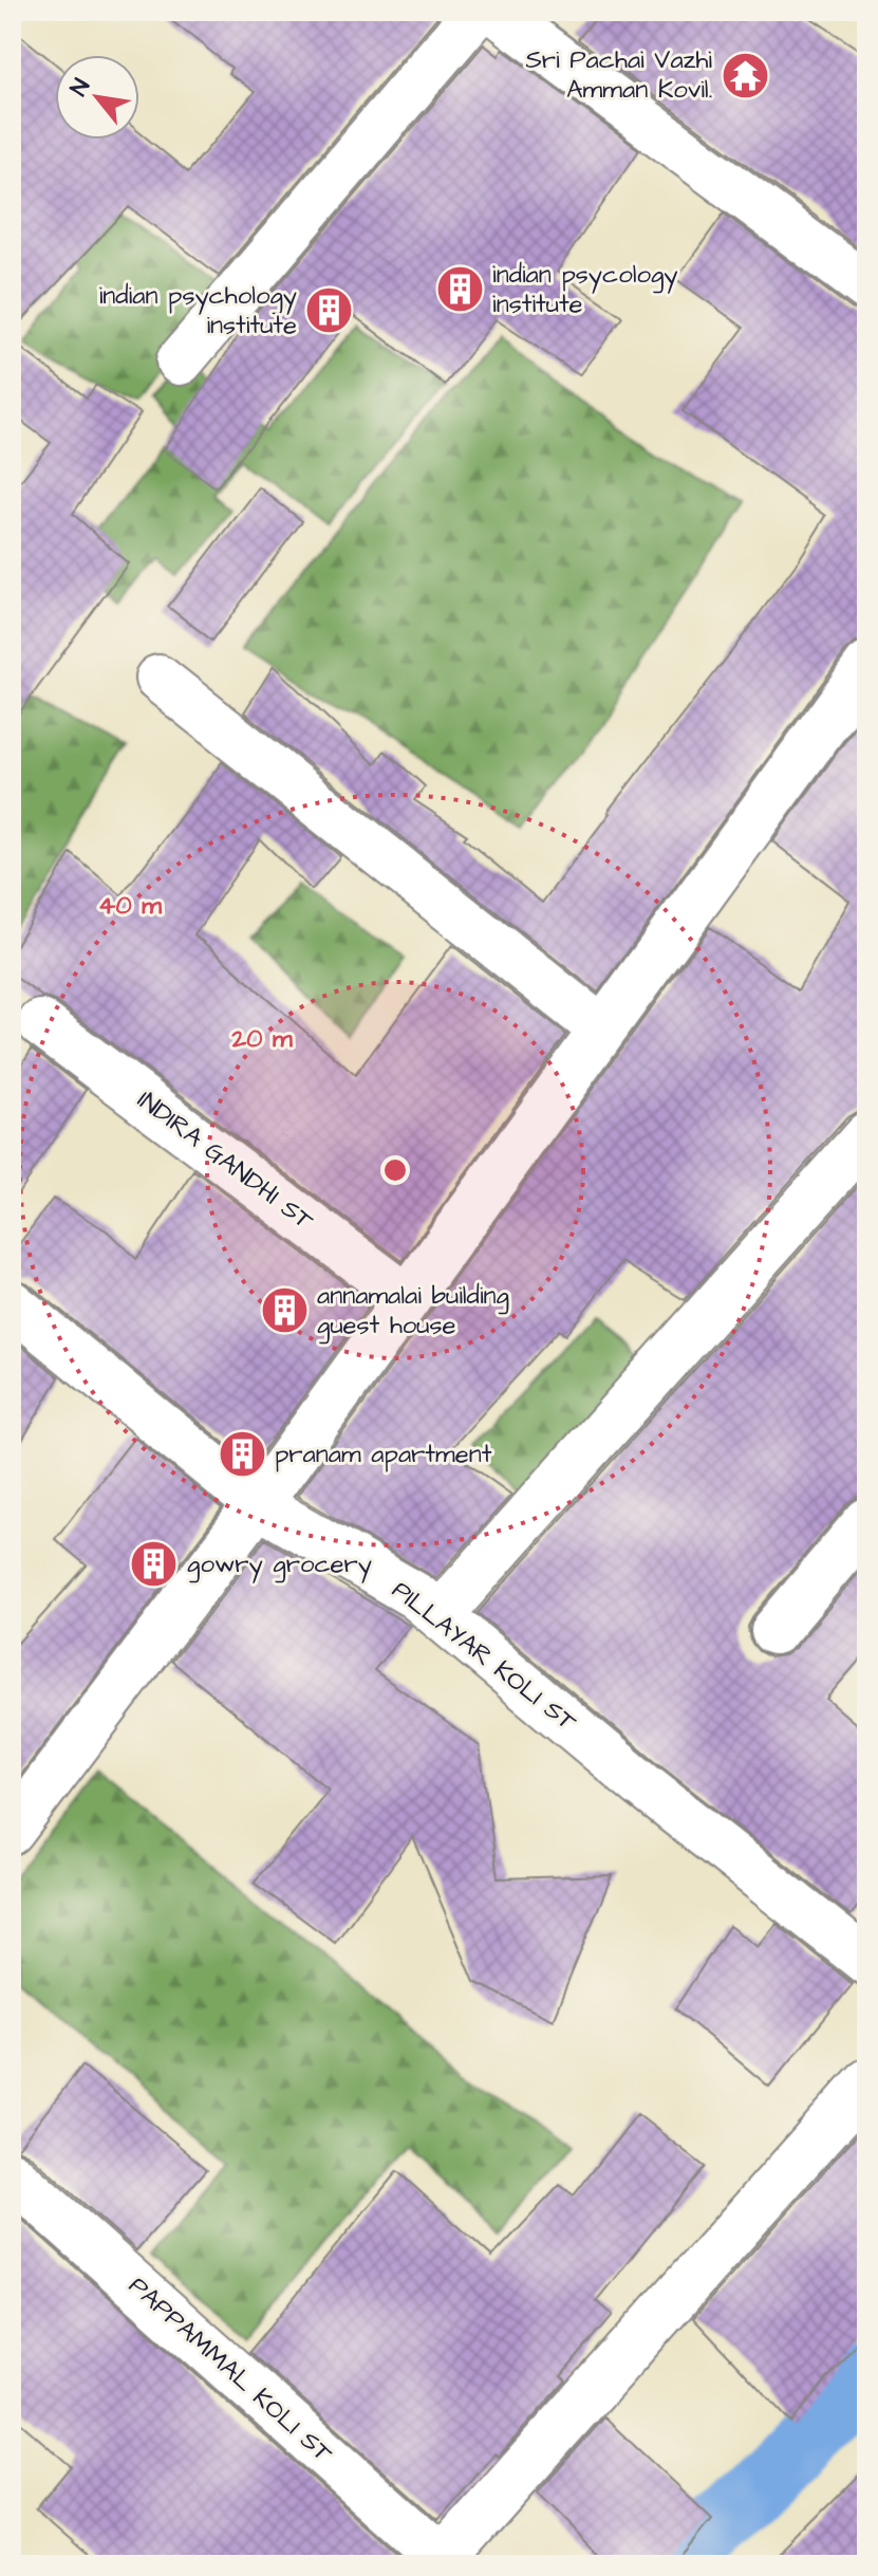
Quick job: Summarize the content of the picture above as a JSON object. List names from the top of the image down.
{
  "streets": {
    "street": ["INDIRA GANDHI ST", "PILLAYAR KOLI ST", "PAPPAMMAL KOLI ST"]
  },
  "places": {
    "temple": ["Sri Pachai Vazhi Amman Kovil."],
    "building": [
      "indian psycology institute",
      "indian psychology institute",
      "annamalai building guest house",
      "pranam apartment",
      "gowry grocery"
    ]
  },
  "north": "top left",
  "rings": ["40 m", "20 m"]
}
